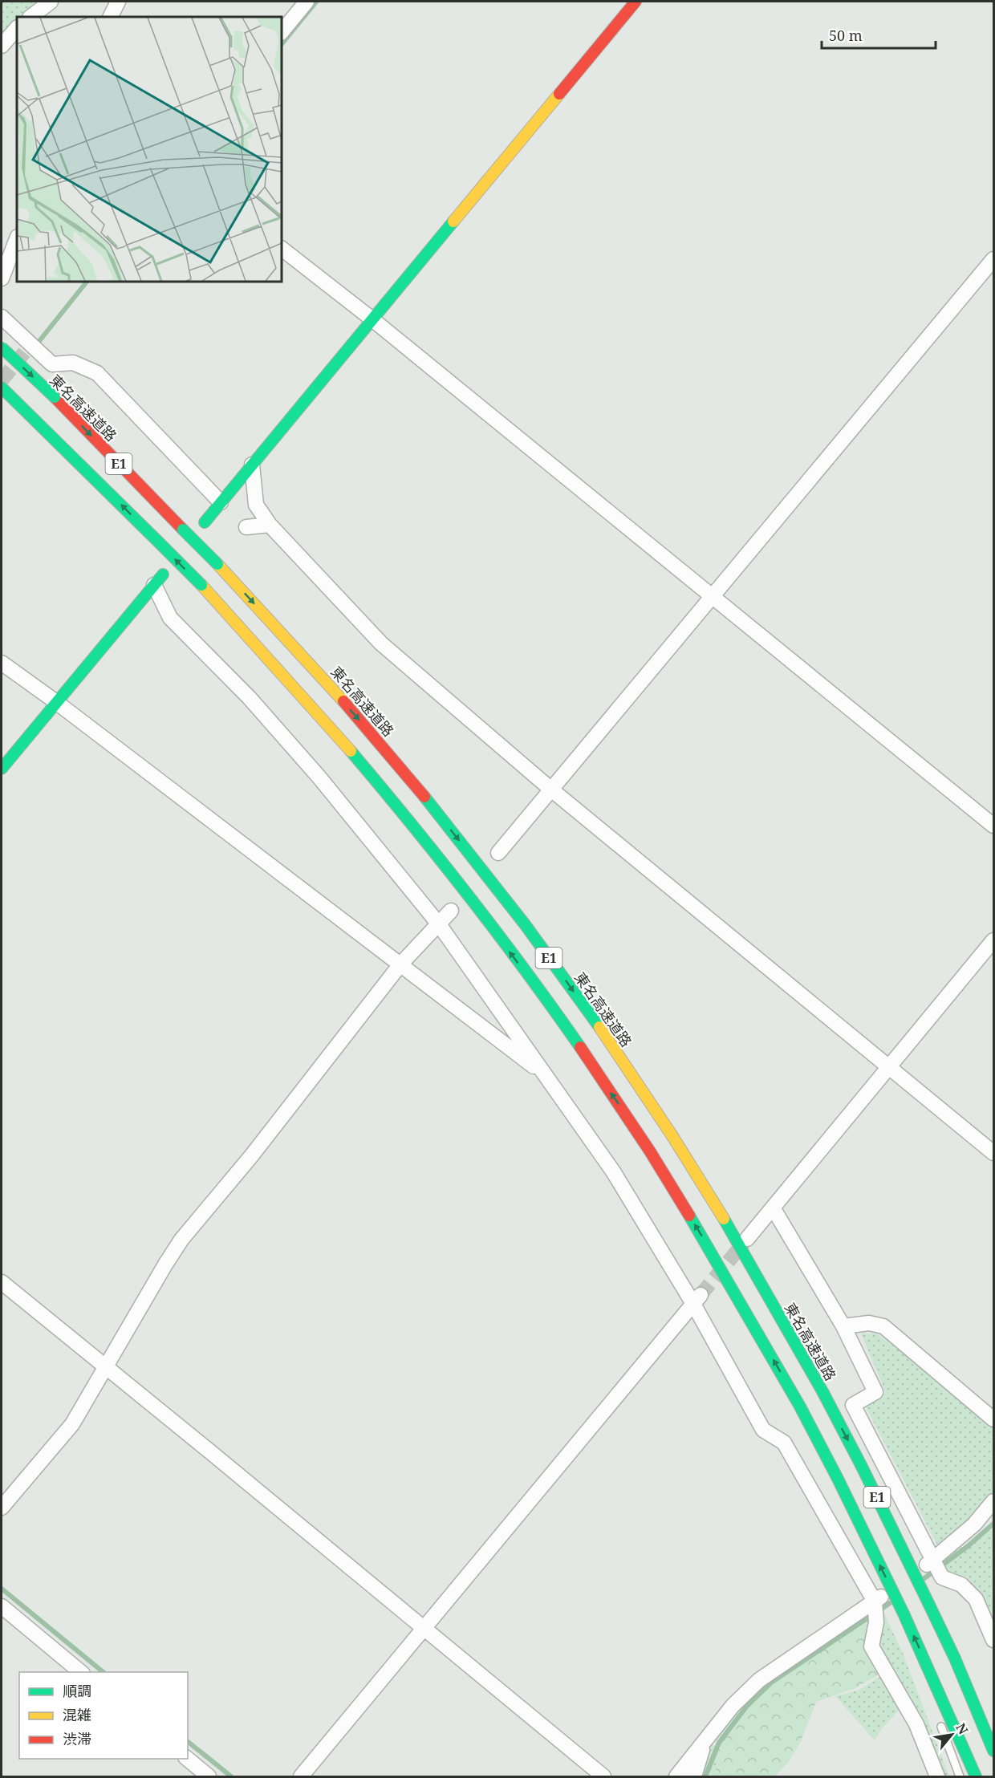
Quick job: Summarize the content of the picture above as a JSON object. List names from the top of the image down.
{
  "streets": {
    "main road": ["東名高速道路", "E1"]
  },
  "legend": ["順調", "混雑", "渋滞"],
  "scale_bar": "50 m",
  "north": "top right"
}
